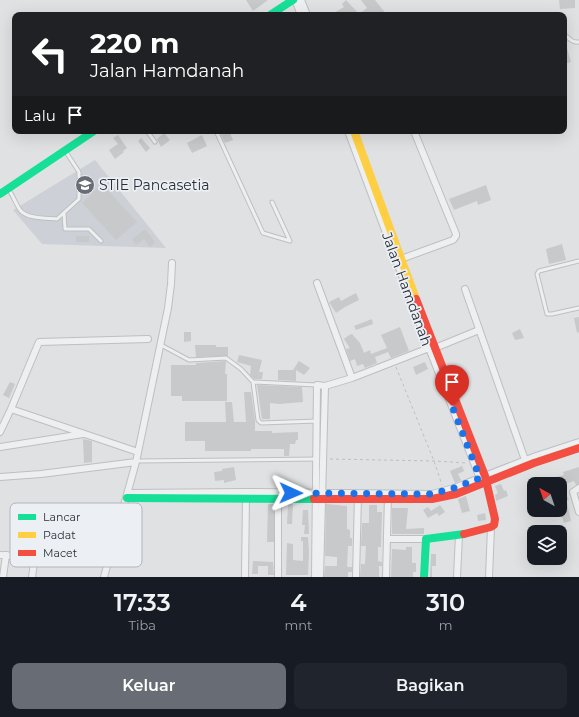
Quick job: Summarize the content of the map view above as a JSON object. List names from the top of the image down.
{
  "streets": {
    "street": ["Jalan Hamdanah"]
  },
  "places": {
    "school or university": ["STIE Pancasetia"]
  },
  "legend": ["Lancar", "Padat", "Macet"],
  "north": "top left",
  "page": {
    "turn": ["220 m", "Jalan Hamdanah"],
    "then": "Lalu",
    "eta": [
      "17:33",
      "Tiba",
      "4",
      "mnt",
      "310",
      "m"
    ],
    "buttons": ["Keluar", "Bagikan"]
  }
}
